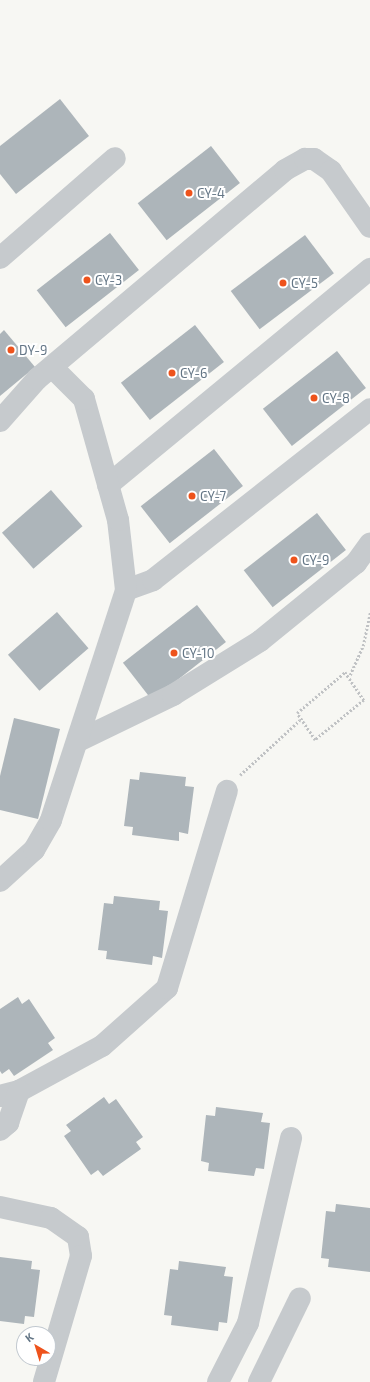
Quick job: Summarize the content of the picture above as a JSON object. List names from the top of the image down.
{
  "places": [
    "CY-4",
    "CY-3",
    "CY-5",
    "DY-9",
    "CY-6",
    "CY-8",
    "CY-7",
    "CY-9",
    "CY-10"
  ],
  "north": "top left"
}
